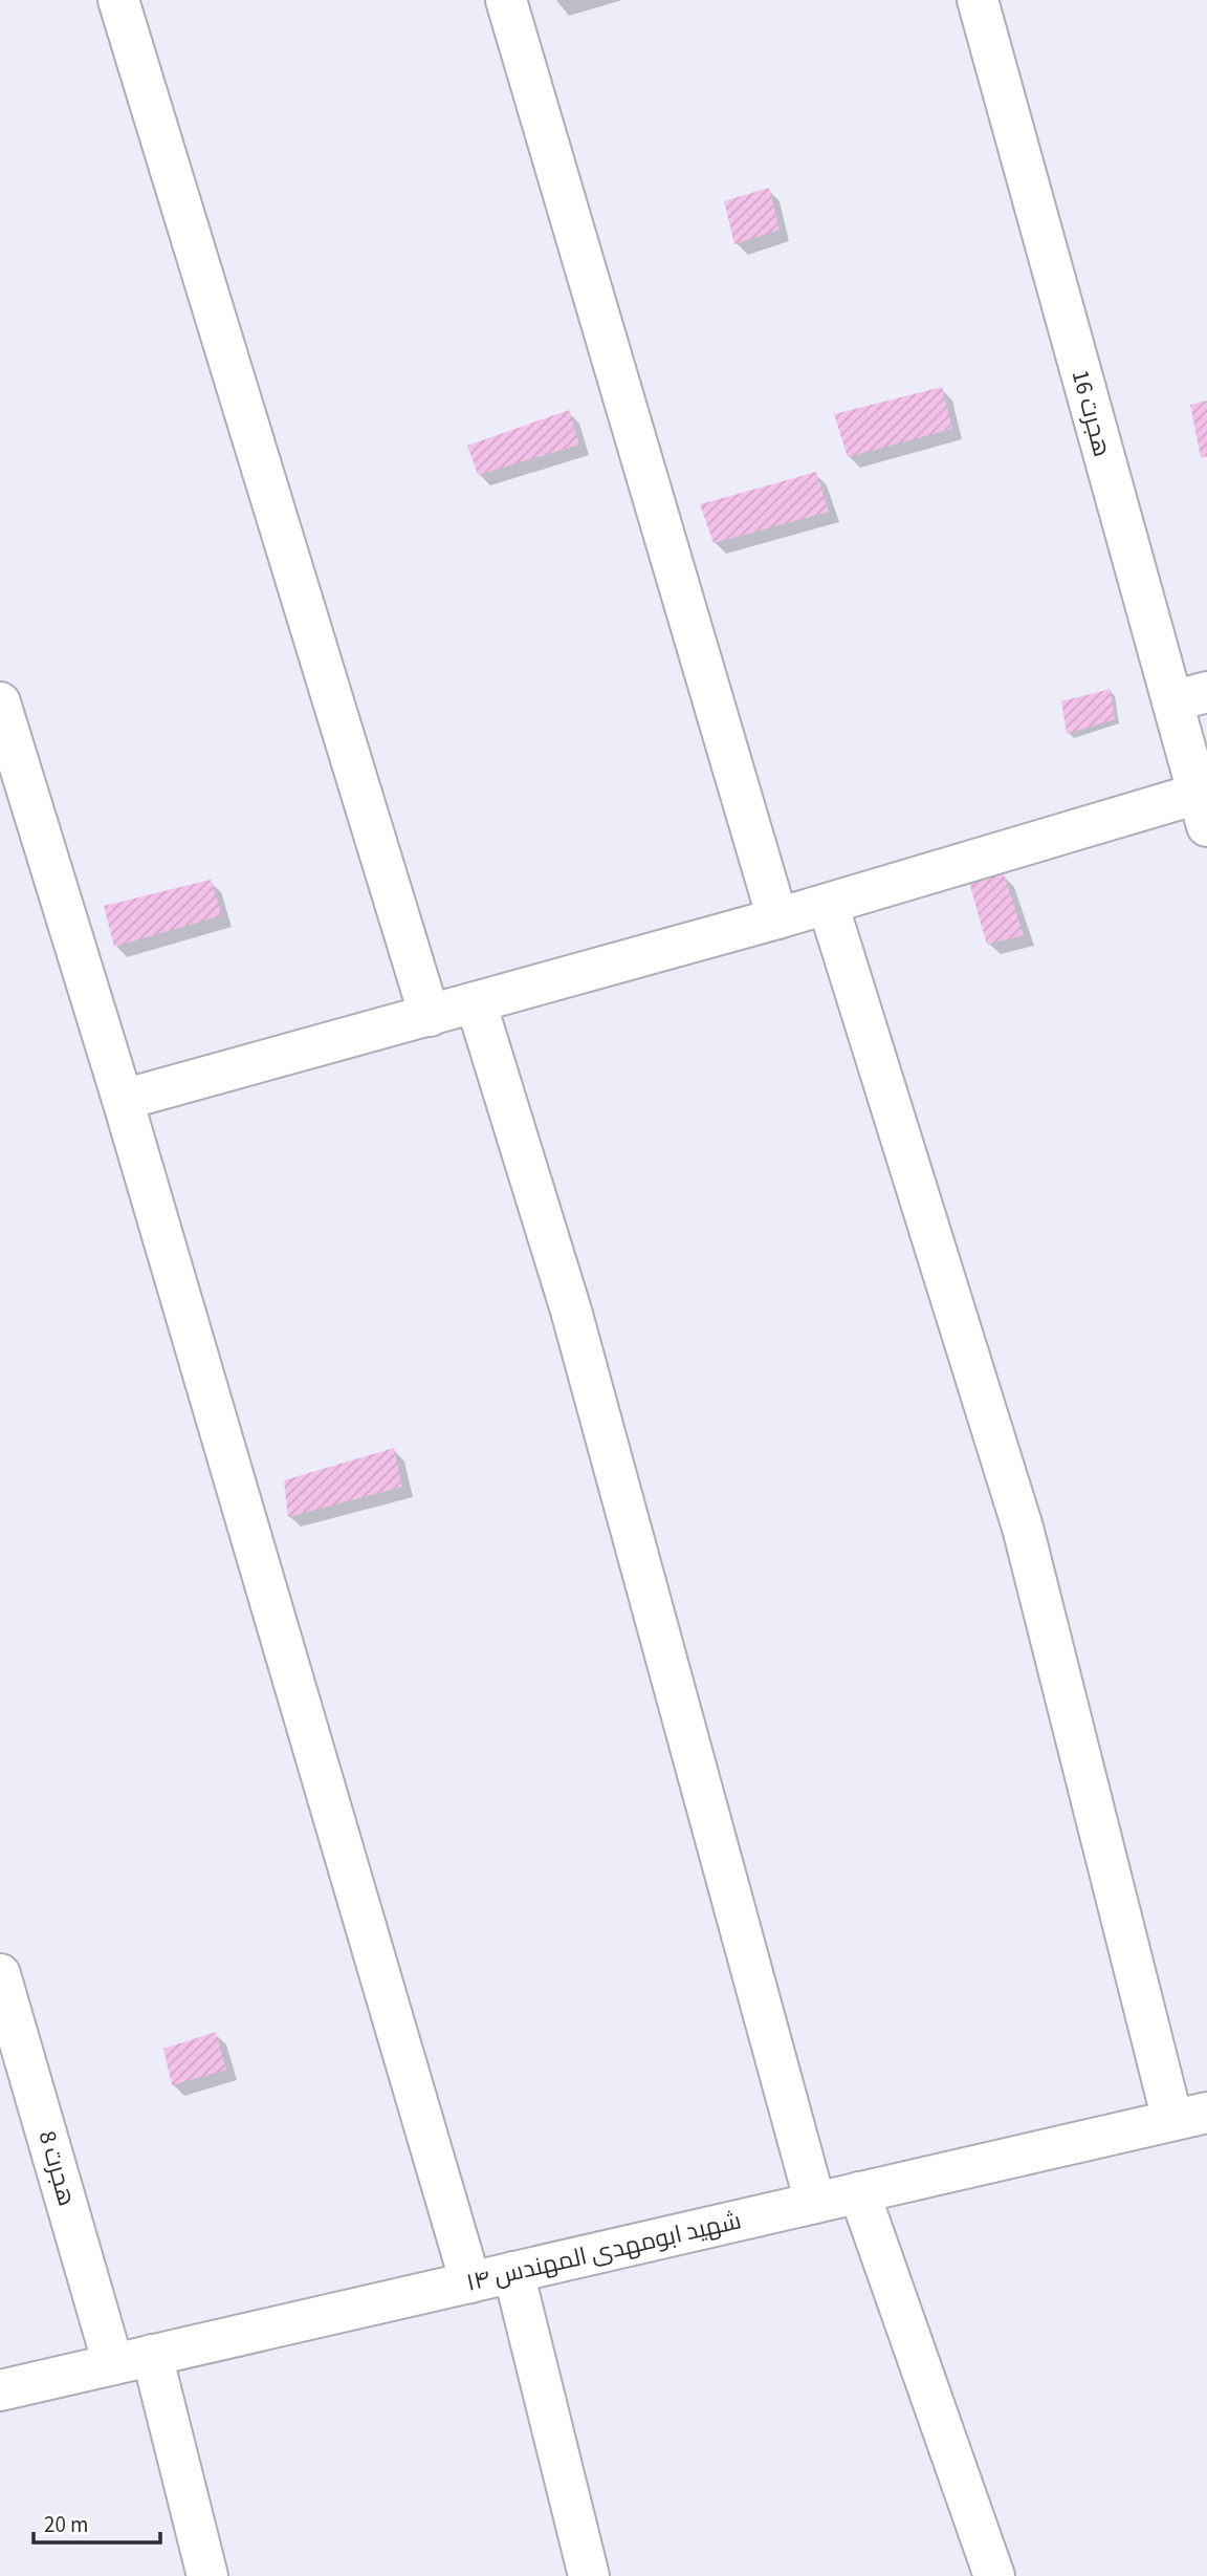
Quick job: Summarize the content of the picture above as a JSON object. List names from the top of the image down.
{
  "streets": {
    "street": ["هجرت 16", "هجرت 8", "شهید ابومهدی المهندس ۱۴"]
  },
  "crossings": [
    ["هجرت 8", "شهید ابومهدی المهندس ۱۴"]
  ],
  "scale_bar": "20 m"
}
